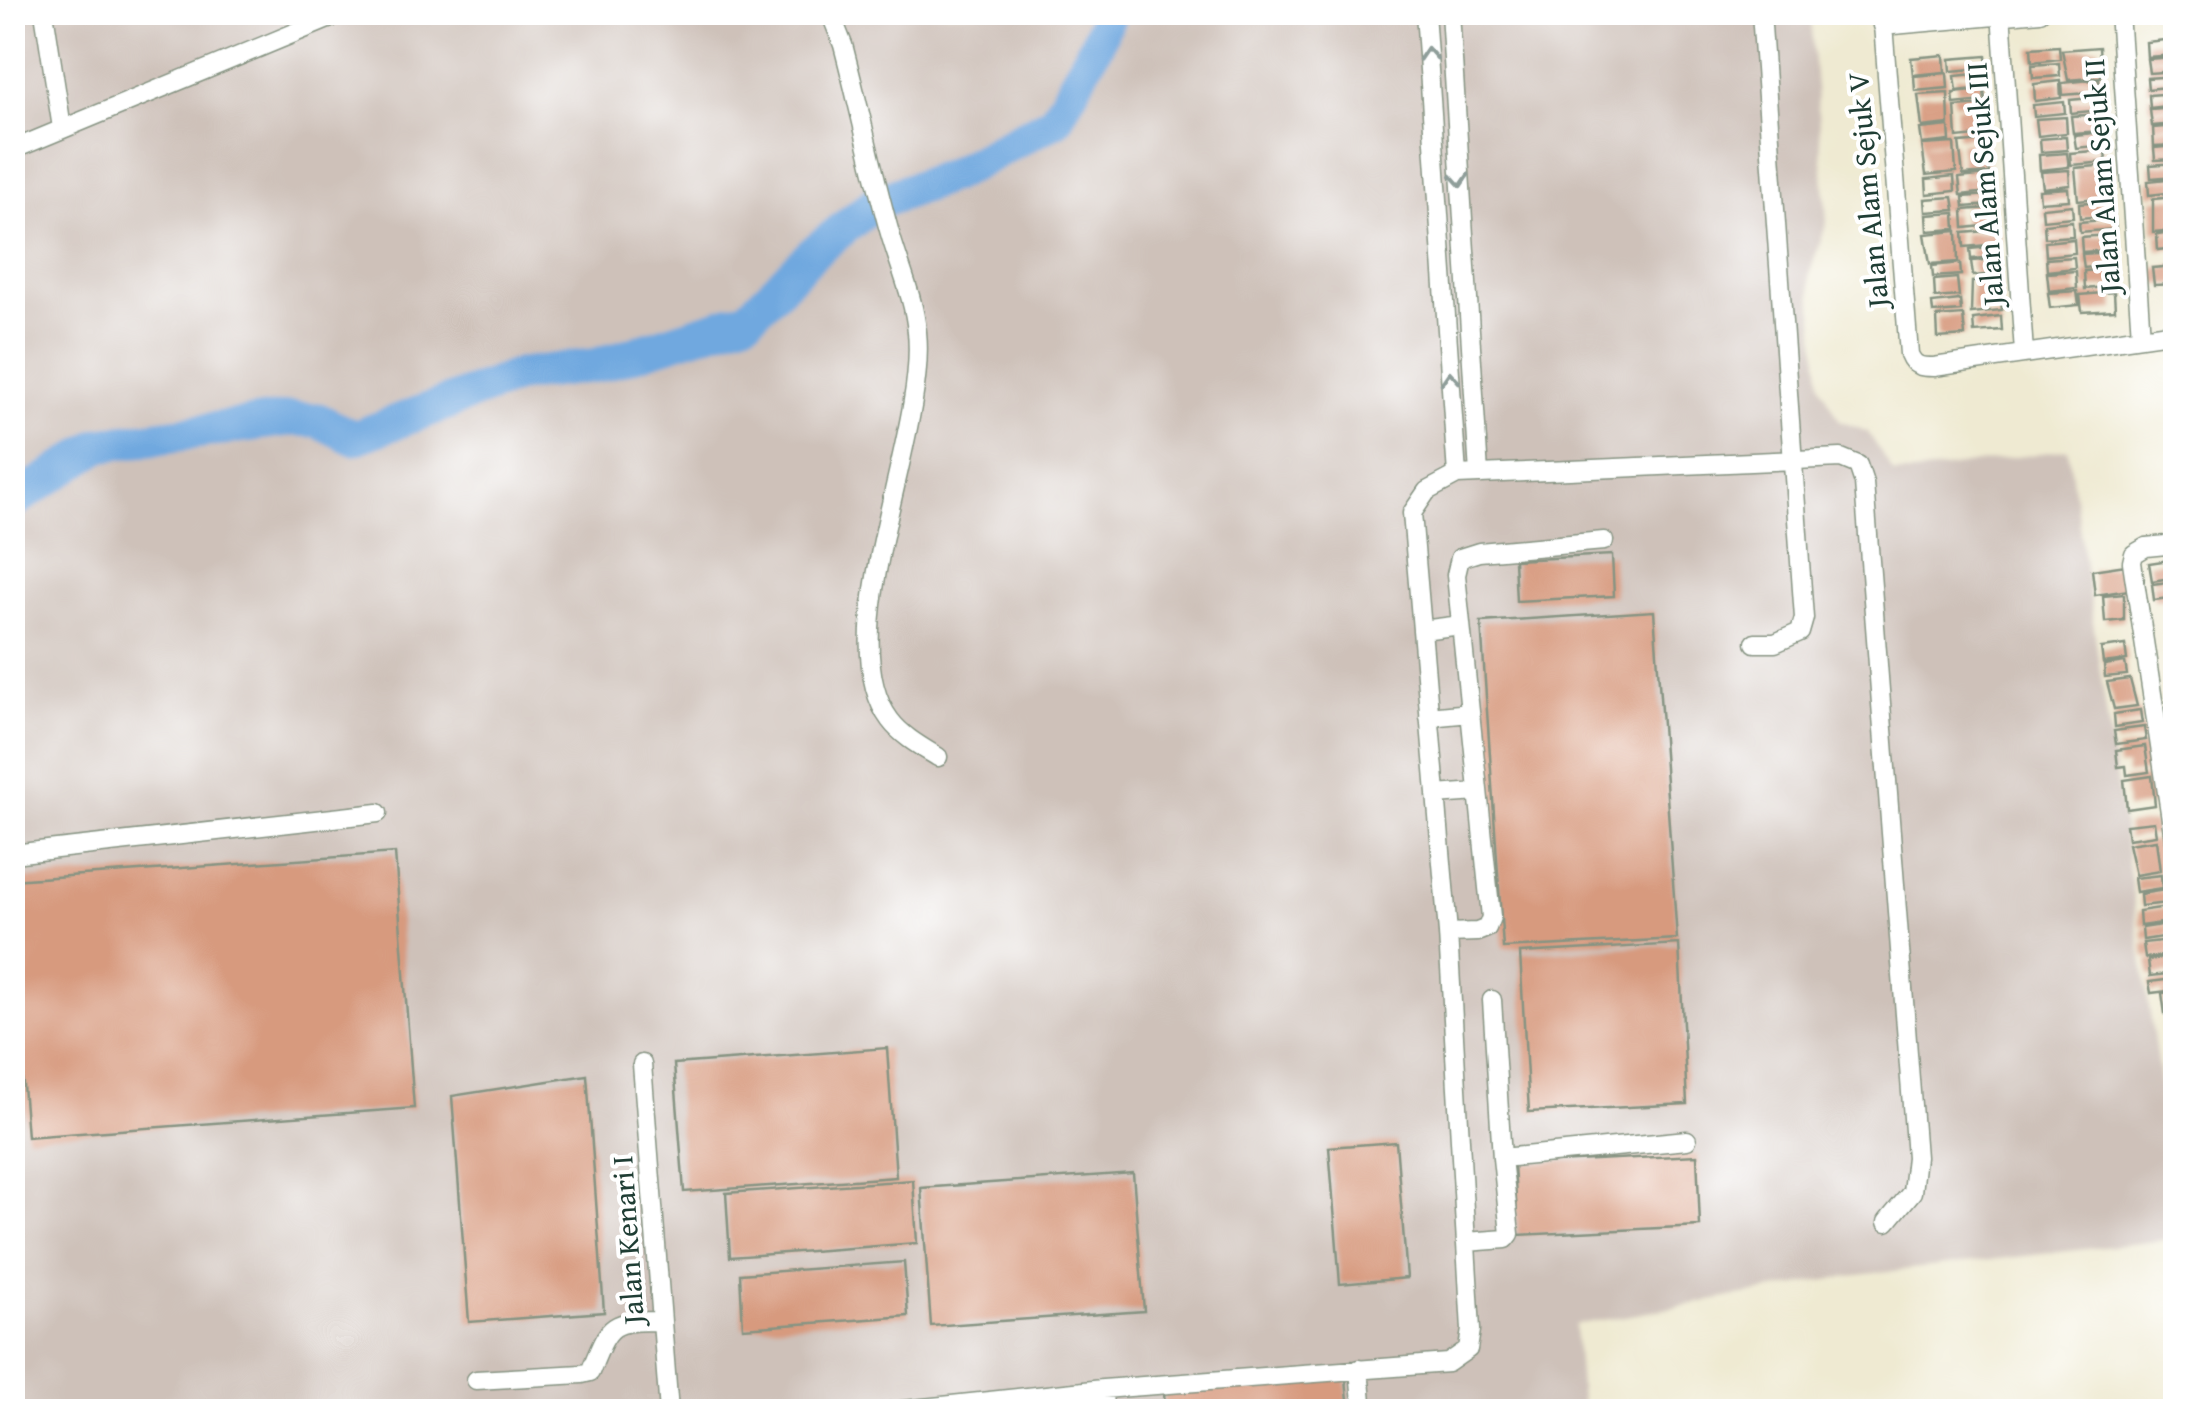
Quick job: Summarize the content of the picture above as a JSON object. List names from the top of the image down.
{
  "streets": {
    "street": [
      "Jalan Alam Sejuk II",
      "Jalan Alam Sejuk III",
      "Jalan Alam Sejuk V",
      "Jalan Kenari I"
    ]
  },
  "crossings": [
    ["Jalan Alam Sejuk III", "Jalan Alam Sejuk V"]
  ]
}
